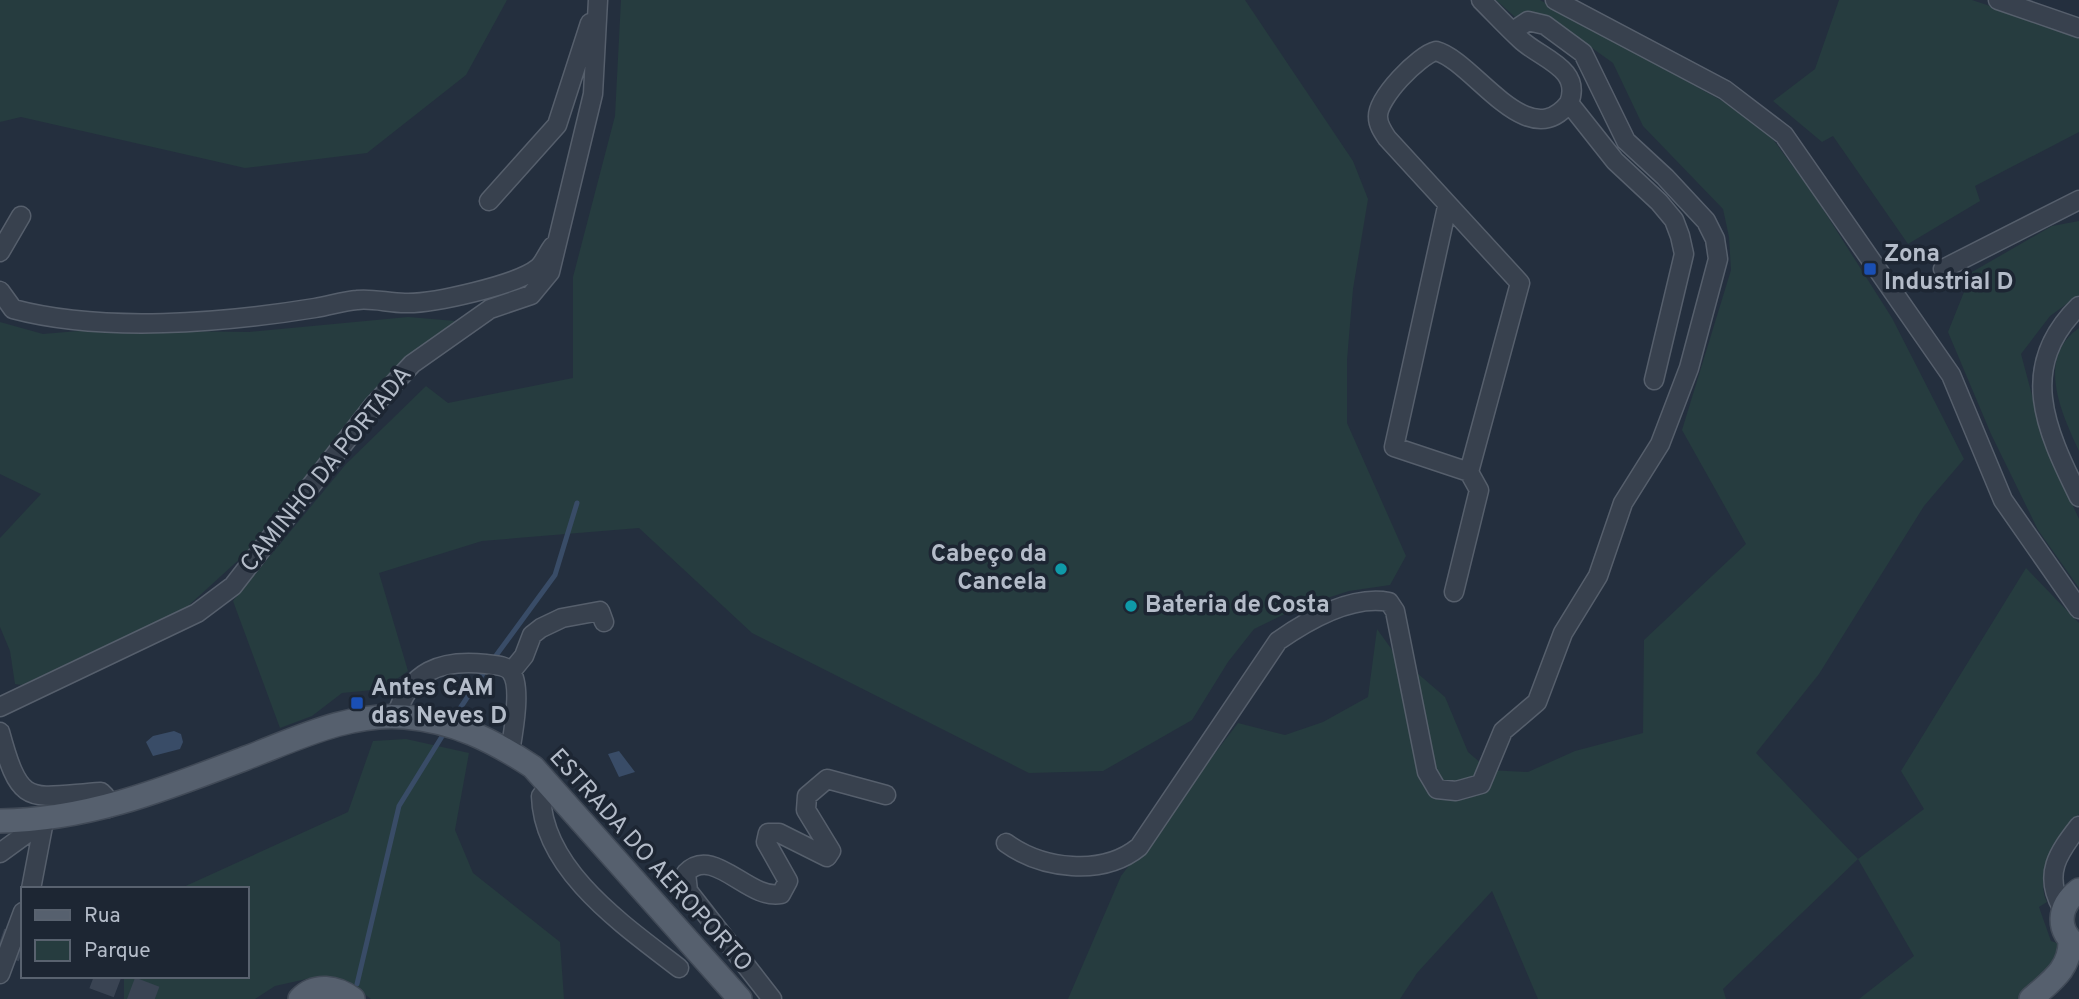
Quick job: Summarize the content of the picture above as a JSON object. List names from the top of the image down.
{
  "streets": {
    "main road": ["ESTRADA DO AEROPORTO"],
    "street": ["CAMINHO DA PORTADA"]
  },
  "places": {
    "transit": ["Zona Industrial D", "Antes CAM das Neves D"],
    "other": ["Cabeço da Cancela", "Bateria de Costa"]
  },
  "legend": ["Rua", "Parque"]
}
